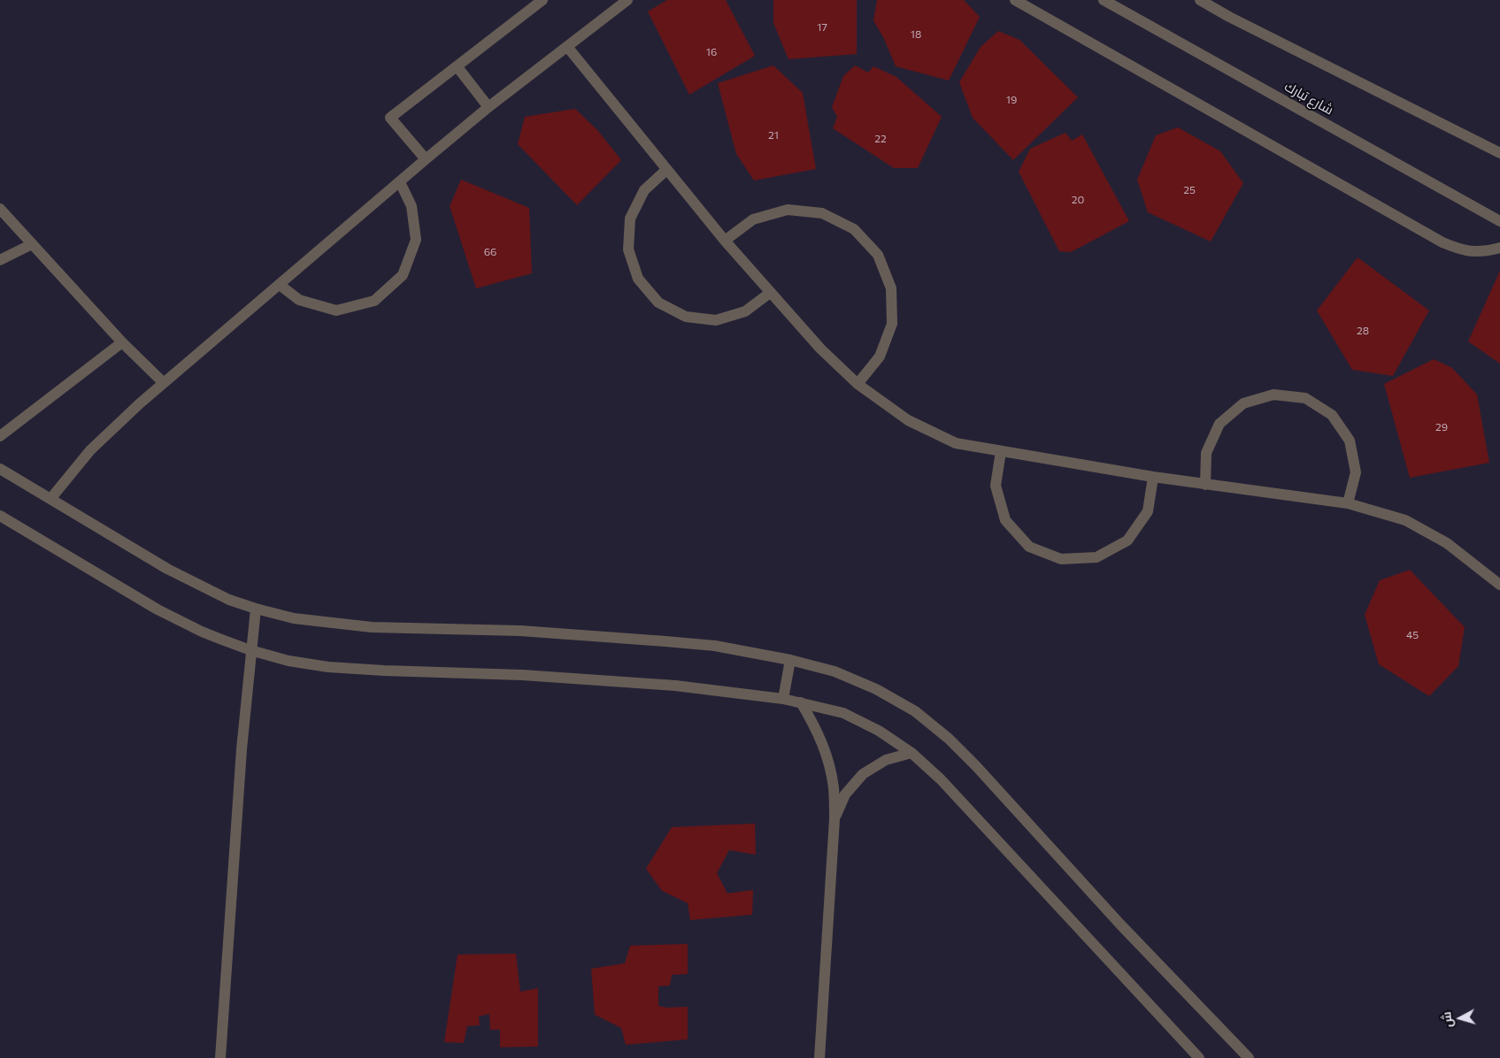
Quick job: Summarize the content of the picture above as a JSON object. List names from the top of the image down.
{
  "streets": {
    "street": ["شارع تبارك"]
  },
  "house_numbers": [
    "17",
    "18",
    "16",
    "19",
    "21",
    "22",
    "25",
    "20",
    "66",
    "28",
    "29",
    "45"
  ],
  "north": "left"
}
